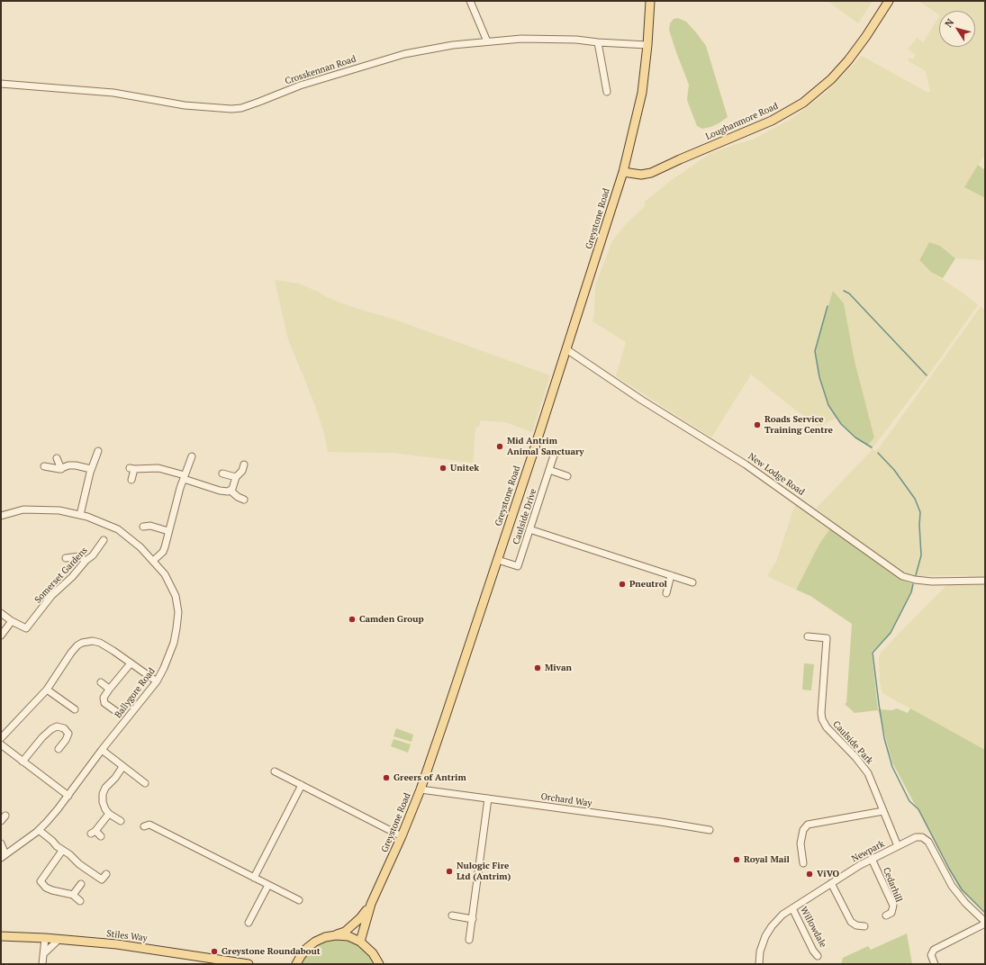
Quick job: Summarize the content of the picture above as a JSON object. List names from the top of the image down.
{
  "streets": {
    "main road": ["Loughanmore Road", "Greystone Road", "Stiles Way"],
    "street": [
      "Crosskennan Road",
      "New Lodge Road",
      "Caulside Drive",
      "Somerset Gardens",
      "Ballygore Road",
      "Caulside Park",
      "Orchard Way",
      "Newpark",
      "Cedarhill",
      "Willowdale"
    ]
  },
  "crossings": [
    ["Crosskennan Road", "Greystone Road"],
    ["Loughanmore Road", "Greystone Road"],
    ["Greystone Road", "New Lodge Road"],
    ["Greystone Road", "Caulside Drive"],
    ["Greystone Road", "Orchard Way"],
    ["Caulside Park", "Newpark"],
    ["Newpark", "Cedarhill"],
    ["Newpark", "Willowdale"]
  ],
  "places": [
    "Roads Service Training Centre",
    "Mid Antrim Animal Sanctuary",
    "Unitek",
    "Pneutrol",
    "Camden Group",
    "Mivan",
    "Greers of Antrim",
    "Royal Mail",
    "Nulogic Fire Ltd (Antrim)",
    "ViVO",
    "Greystone Roundabout"
  ],
  "north": "top left"
}
